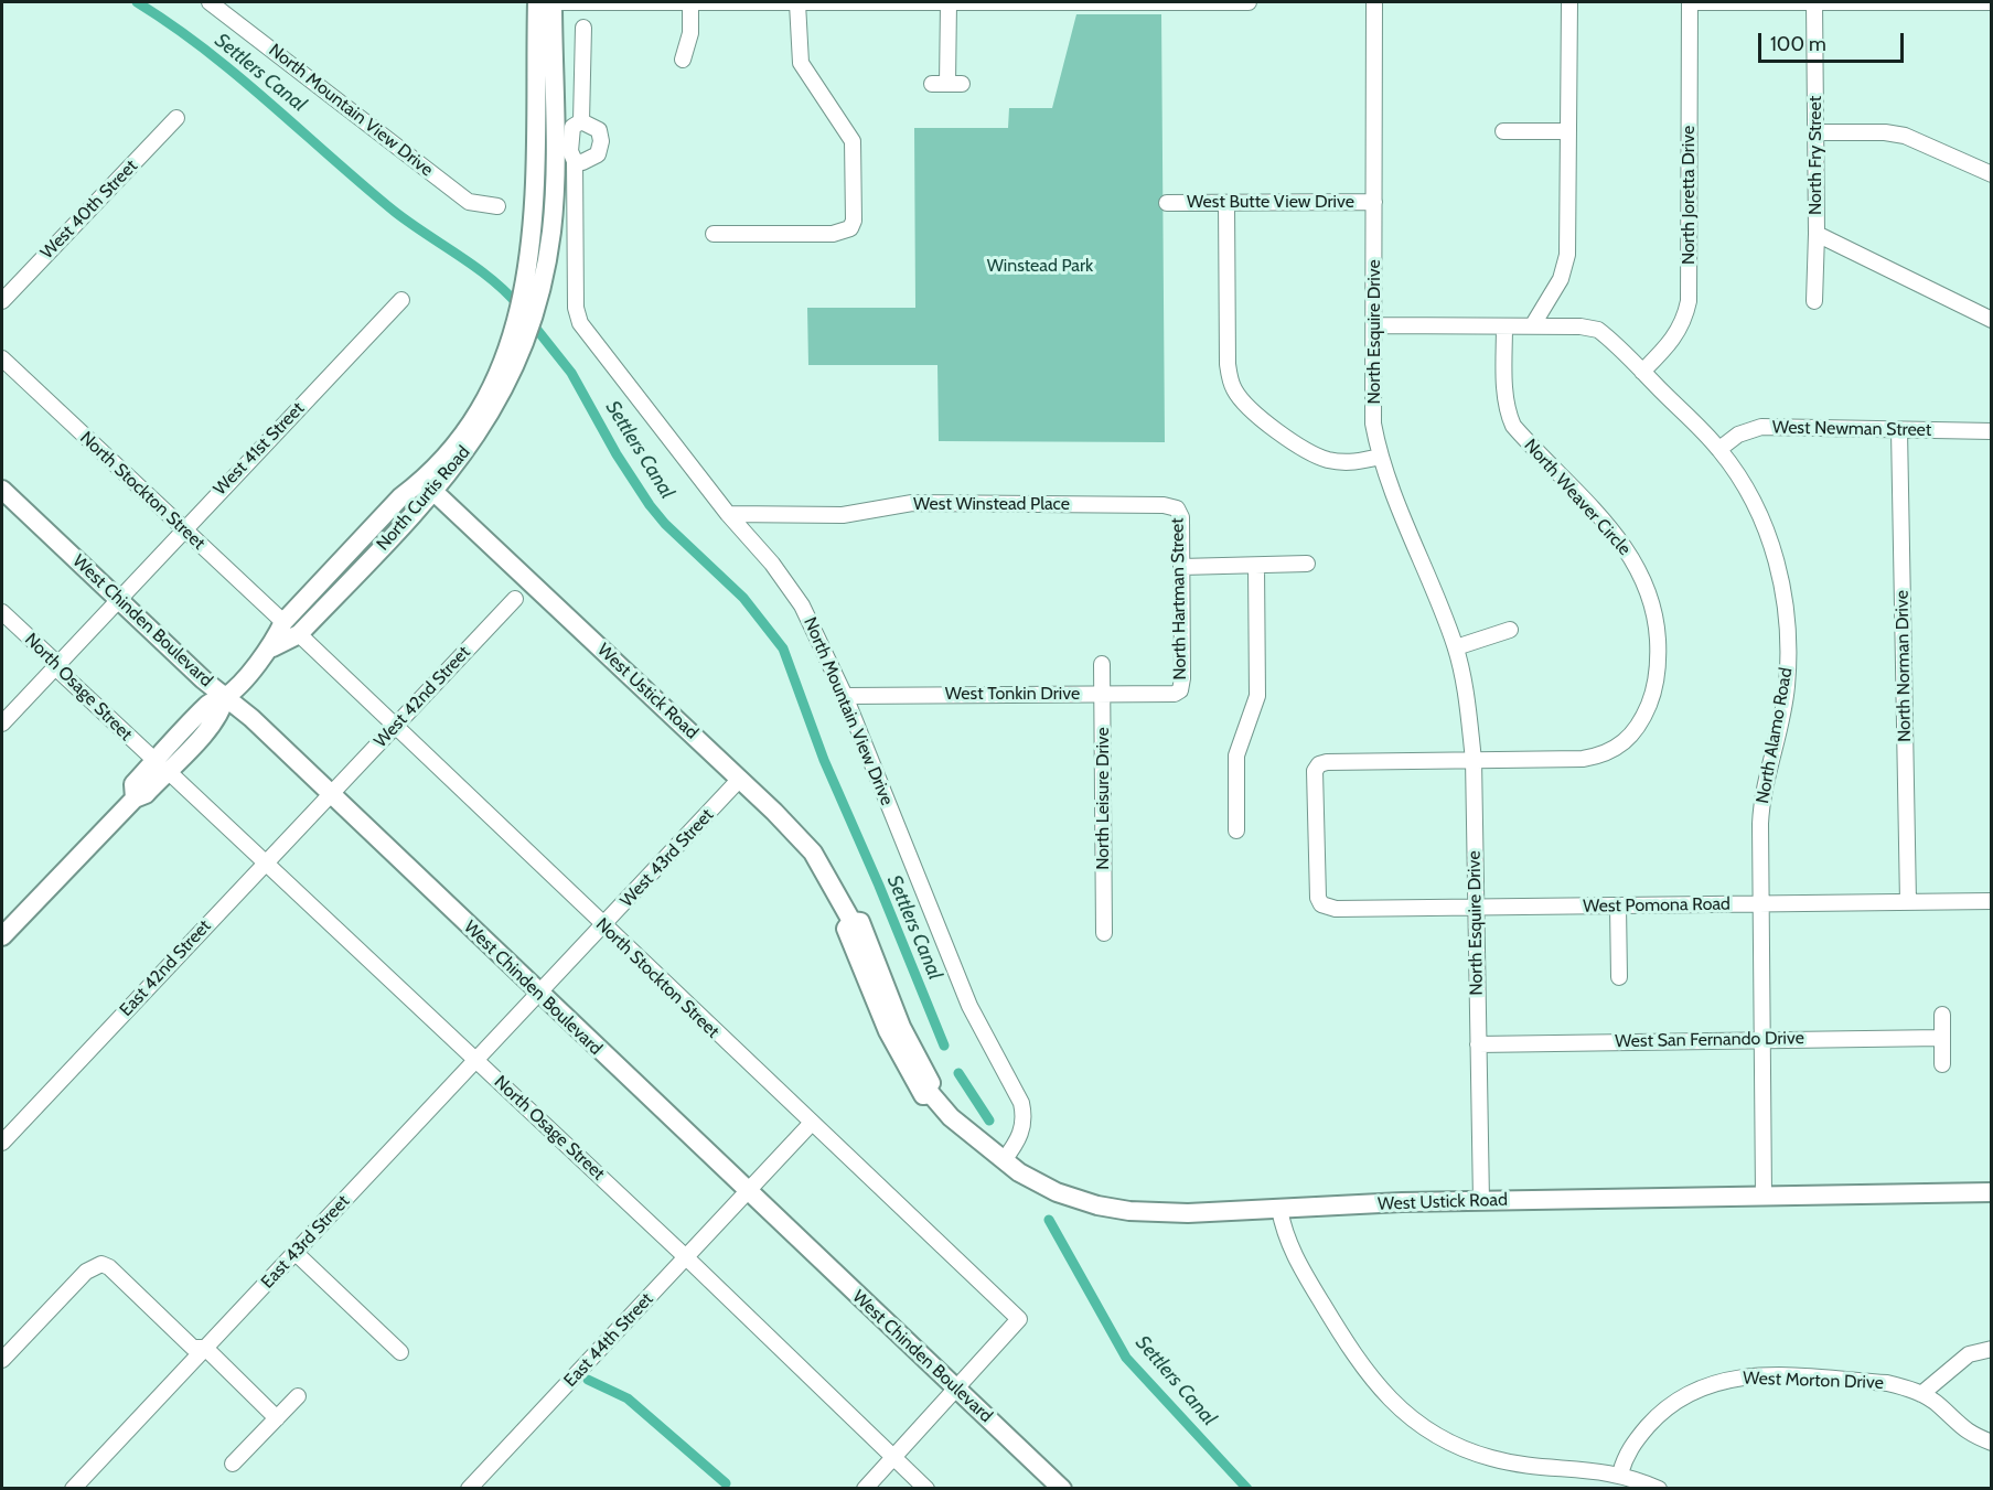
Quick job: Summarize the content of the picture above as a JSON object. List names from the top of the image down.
{
  "streets": {
    "main road": ["North Curtis Road", "West Chinden Boulevard", "West Ustick Road"],
    "street": [
      "North Mountain View Drive",
      "North Fry Street",
      "North Joretta Drive",
      "West Butte View Drive",
      "West 40th Street",
      "North Esquire Drive",
      "West Newman Street",
      "West 41st Street",
      "North Stockton Street",
      "North Weaver Circle",
      "West Winstead Place",
      "North Hartman Street",
      "North Norman Drive",
      "North Osage Street",
      "West Tonkin Drive",
      "West 42nd Street",
      "North Alamo Road",
      "North Leisure Drive",
      "West 43rd Street",
      "West Pomona Road",
      "East 42nd Street",
      "West San Fernando Drive",
      "East 43rd Street",
      "East 44th Street",
      "West Morton Drive"
    ]
  },
  "crossings": [
    ["North Mountain View Drive", "West Winstead Place"],
    ["North Mountain View Drive", "West Ustick Road"],
    ["North Mountain View Drive", "West Tonkin Drive"],
    ["North Joretta Drive", "North Alamo Road"],
    ["West Butte View Drive", "North Esquire Drive"],
    ["North Esquire Drive", "North Weaver Circle"],
    ["North Esquire Drive", "West Ustick Road"],
    ["North Esquire Drive", "North Alamo Road"],
    ["North Esquire Drive", "West Pomona Road"],
    ["North Esquire Drive", "West San Fernando Drive"],
    ["West Newman Street", "North Norman Drive"],
    ["West Newman Street", "North Alamo Road"],
    ["West 41st Street", "North Stockton Street"],
    ["West 41st Street", "West Chinden Boulevard"],
    ["West 41st Street", "North Osage Street"],
    ["North Stockton Street", "North Curtis Road"],
    ["North Stockton Street", "West Chinden Boulevard"],
    ["North Stockton Street", "West 42nd Street"],
    ["North Stockton Street", "West 43rd Street"],
    ["North Stockton Street", "East 44th Street"],
    ["North Weaver Circle", "North Alamo Road"],
    ["North Weaver Circle", "West Pomona Road"],
    ["North Curtis Road", "West Chinden Boulevard"],
    ["North Curtis Road", "North Osage Street"],
    ["North Curtis Road", "West Ustick Road"],
    ["West Winstead Place", "North Hartman Street"],
    ["North Hartman Street", "West Tonkin Drive"],
    ["West Chinden Boulevard", "West 42nd Street"],
    ["West Chinden Boulevard", "West 43rd Street"],
    ["West Chinden Boulevard", "East 42nd Street"],
    ["West Chinden Boulevard", "East 43rd Street"],
    ["West Chinden Boulevard", "East 44th Street"],
    ["North Norman Drive", "West Pomona Road"],
    ["North Osage Street", "East 42nd Street"],
    ["North Osage Street", "East 43rd Street"],
    ["North Osage Street", "East 44th Street"],
    ["West Ustick Road", "North Alamo Road"],
    ["West Ustick Road", "West 43rd Street"],
    ["West Tonkin Drive", "North Leisure Drive"],
    ["West 42nd Street", "East 42nd Street"],
    ["North Alamo Road", "West Pomona Road"],
    ["North Alamo Road", "West San Fernando Drive"],
    ["West 43rd Street", "East 43rd Street"]
  ],
  "water": ["Settlers Canal"],
  "parks": ["Winstead Park"],
  "scale_bar": "100 m"
}
